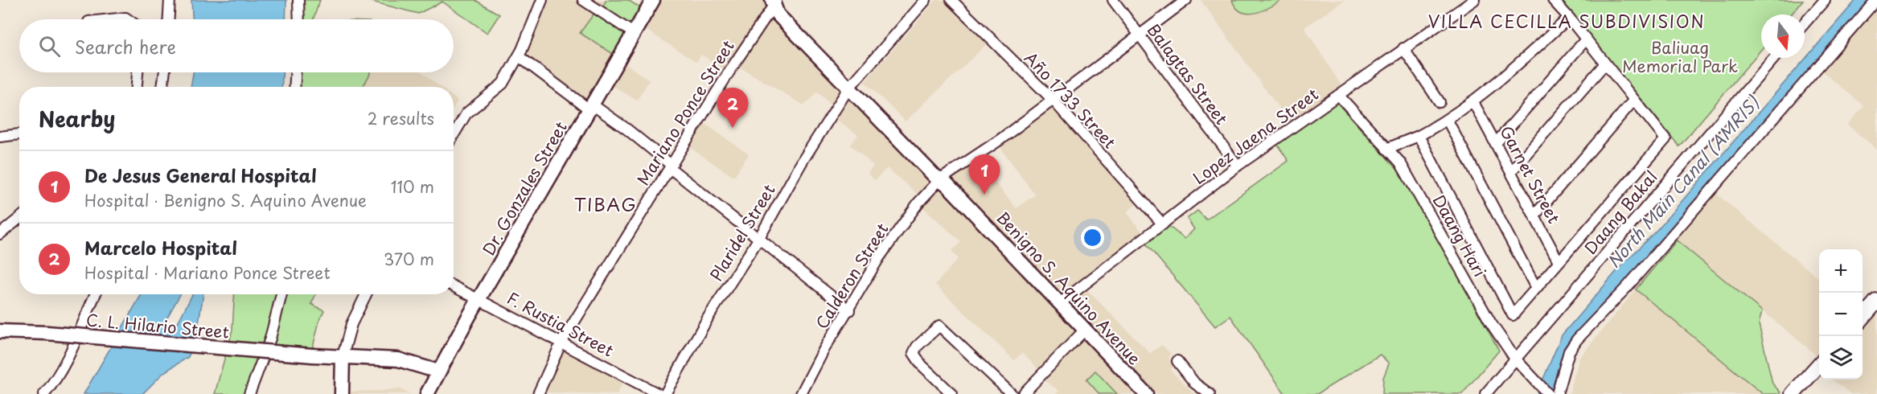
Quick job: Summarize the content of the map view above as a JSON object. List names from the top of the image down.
{
  "streets": {
    "main road": ["Dr. Gonzales Street", "Benigno S. Aquino Avenue", "C. L. Hilario Street"],
    "street": [
      "Balagtas Street",
      "Año 1733 Street",
      "Mariano Ponce Street",
      "Lopez Jaena Street",
      "Garnet Street",
      "Daang Bakal",
      "Plaridel Street",
      "Daang Hari",
      "Calderon Street",
      "F. Rustia Street"
    ]
  },
  "crossings": [
    ["Balagtas Street", "Lopez Jaena Street"],
    ["Balagtas Street", "Calderon Street"],
    ["Año 1733 Street", "Lopez Jaena Street"],
    ["Año 1733 Street", "Calderon Street"],
    ["Mariano Ponce Street", "Benigno S. Aquino Avenue"],
    ["Mariano Ponce Street", "F. Rustia Street"],
    ["Lopez Jaena Street", "Daang Hari"],
    ["Lopez Jaena Street", "Benigno S. Aquino Avenue"],
    ["Dr. Gonzales Street", "F. Rustia Street"],
    ["Dr. Gonzales Street", "C. L. Hilario Street"],
    ["Daang Bakal", "Daang Hari"],
    ["Plaridel Street", "Benigno S. Aquino Avenue"],
    ["Calderon Street", "Benigno S. Aquino Avenue"]
  ],
  "districts": ["VILLA CECILLA SUBDIVISION", "TIBAG"],
  "water": ["North Main Canal (AMRIS)"],
  "parks": ["Baliuag Memorial Park"],
  "north": "bottom",
  "page": {
    "search": "Search here",
    "heading": ["Nearby", "2 results"],
    "pins": ["2", "1"],
    "list": [
      {
        "mark": "1",
        "name": "De Jesus General Hospital",
        "note": "Hospital · Benigno S. Aquino Avenue",
        "value": "110 m"
      },
      {
        "mark": "2",
        "name": "Marcelo Hospital",
        "note": "Hospital · Mariano Ponce Street",
        "value": "370 m"
      }
    ],
    "map_buttons": ["+", "−"]
  }
}
